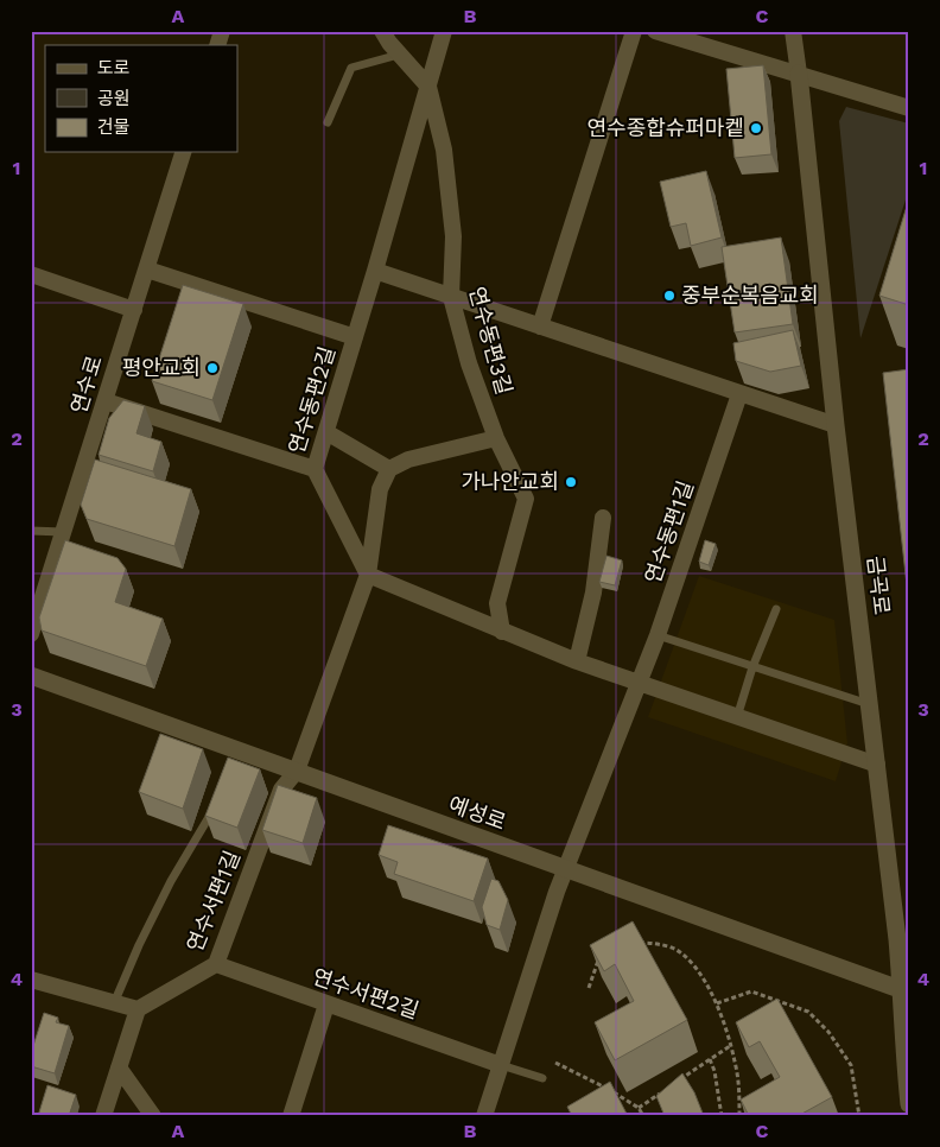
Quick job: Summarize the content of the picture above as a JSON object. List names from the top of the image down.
{
  "streets": {
    "street": [
      "연수동편3길",
      "연수로",
      "연수동편2길",
      "연수동편1길",
      "금곡로",
      "예성로",
      "연수서편1길",
      "연수서편2길"
    ]
  },
  "crossings": [
    ["연수동편3길", "연수동편2길"],
    ["연수동편1길", "예성로"],
    ["금곡로", "예성로"],
    ["예성로", "연수서편1길"],
    ["연수서편1길", "연수서편2길"]
  ],
  "places": [
    "연수종합슈퍼마켙",
    "중부순복음교회",
    "평안교회",
    "가나안교회"
  ],
  "legend": ["도로", "공원", "건물"],
  "grid": {
    "columns": ["A", "B", "C"],
    "rows": [
      "1",
      "2",
      "3",
      "4"
    ]
  }
}
